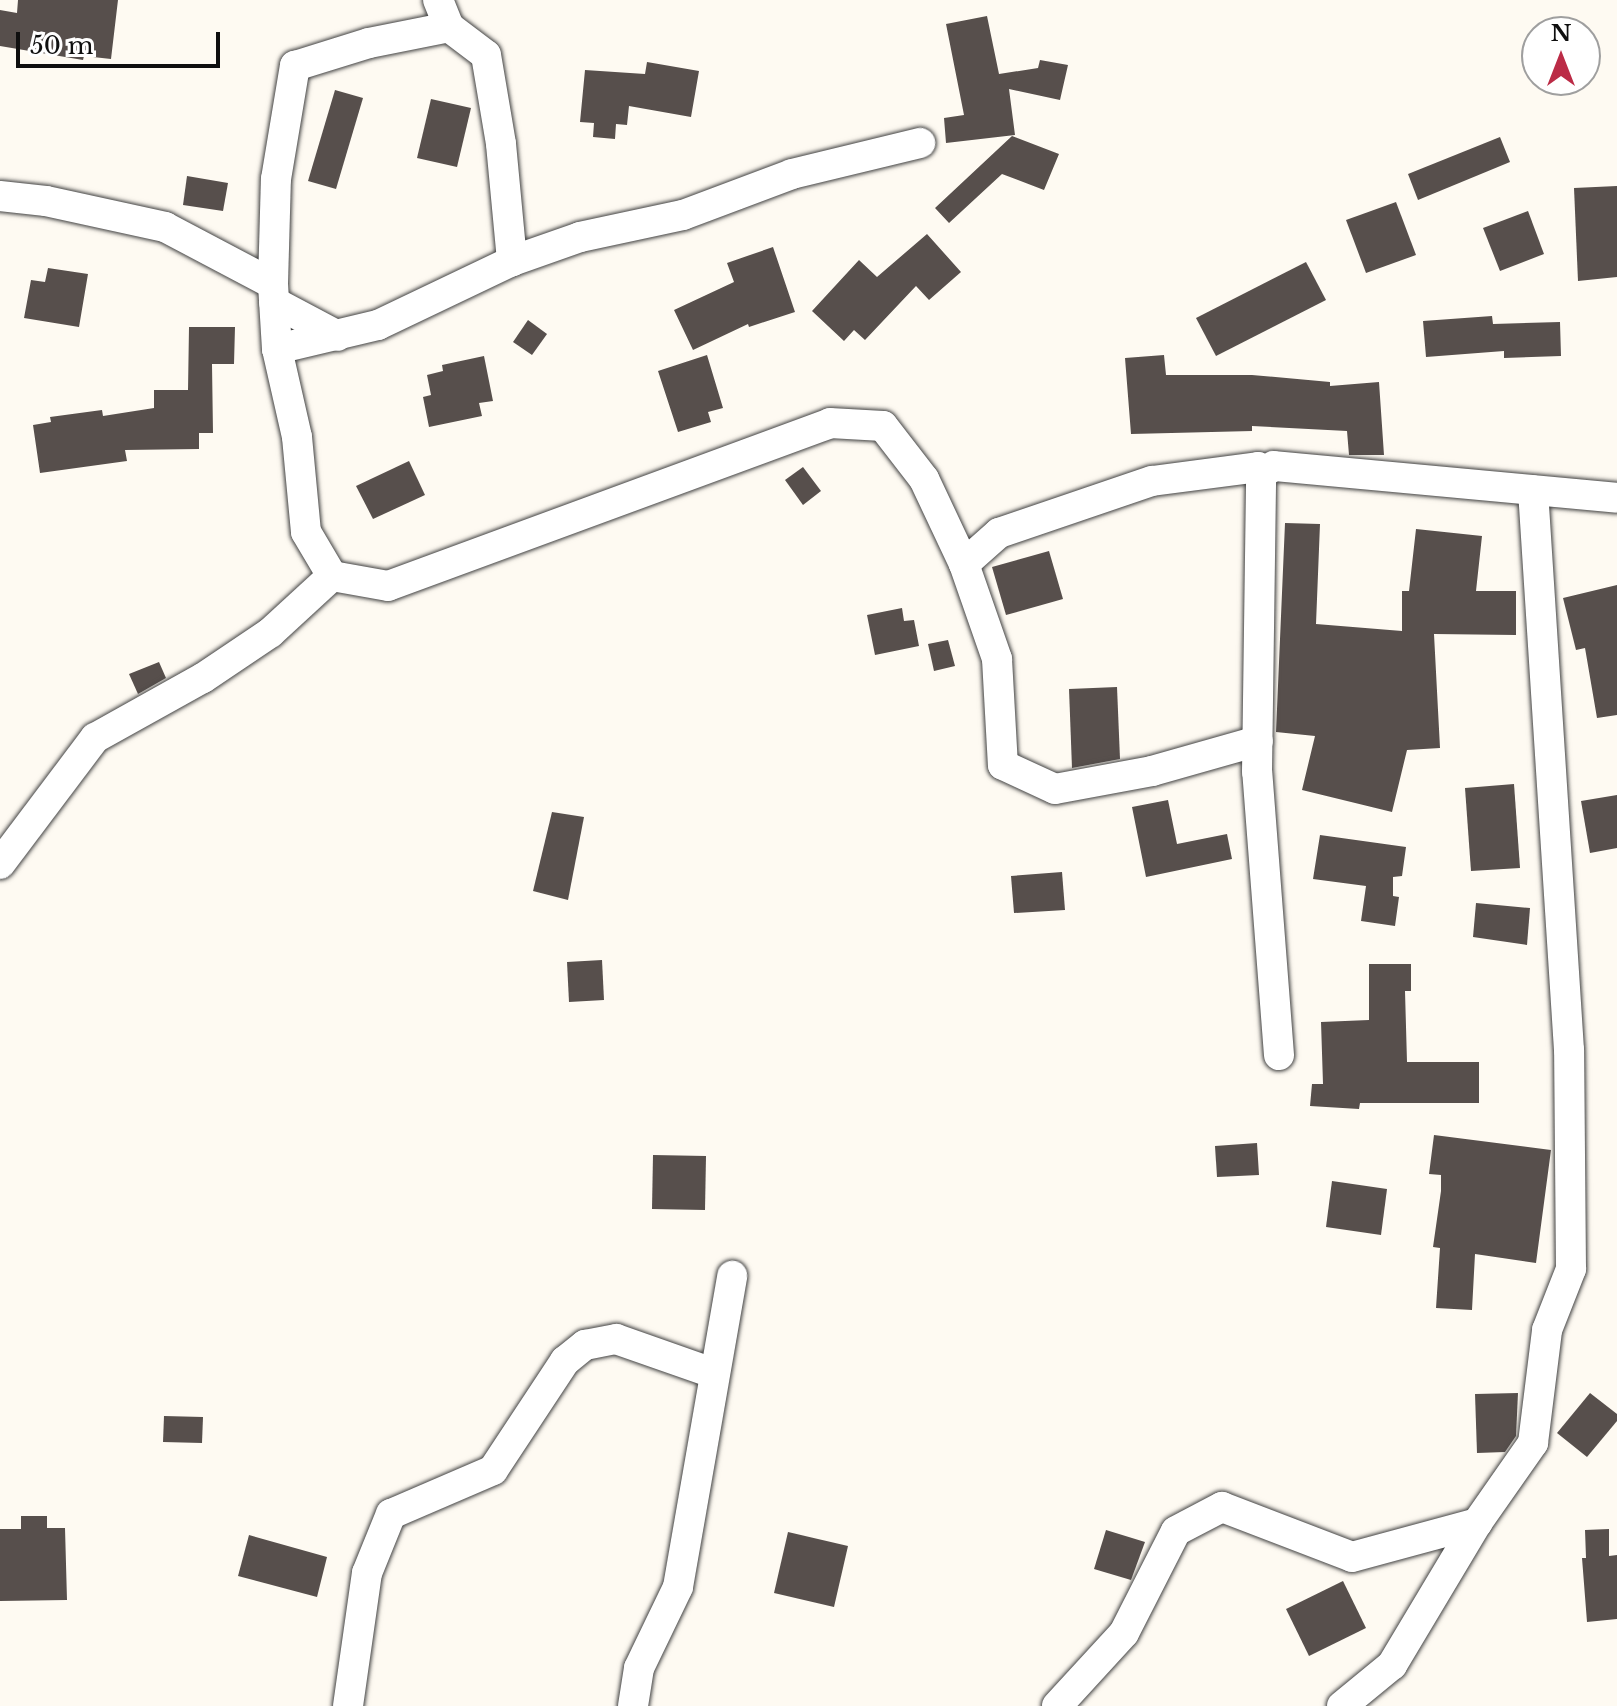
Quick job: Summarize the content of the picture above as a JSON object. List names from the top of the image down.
{
  "scale_bar": "50 m",
  "north": "top"
}
